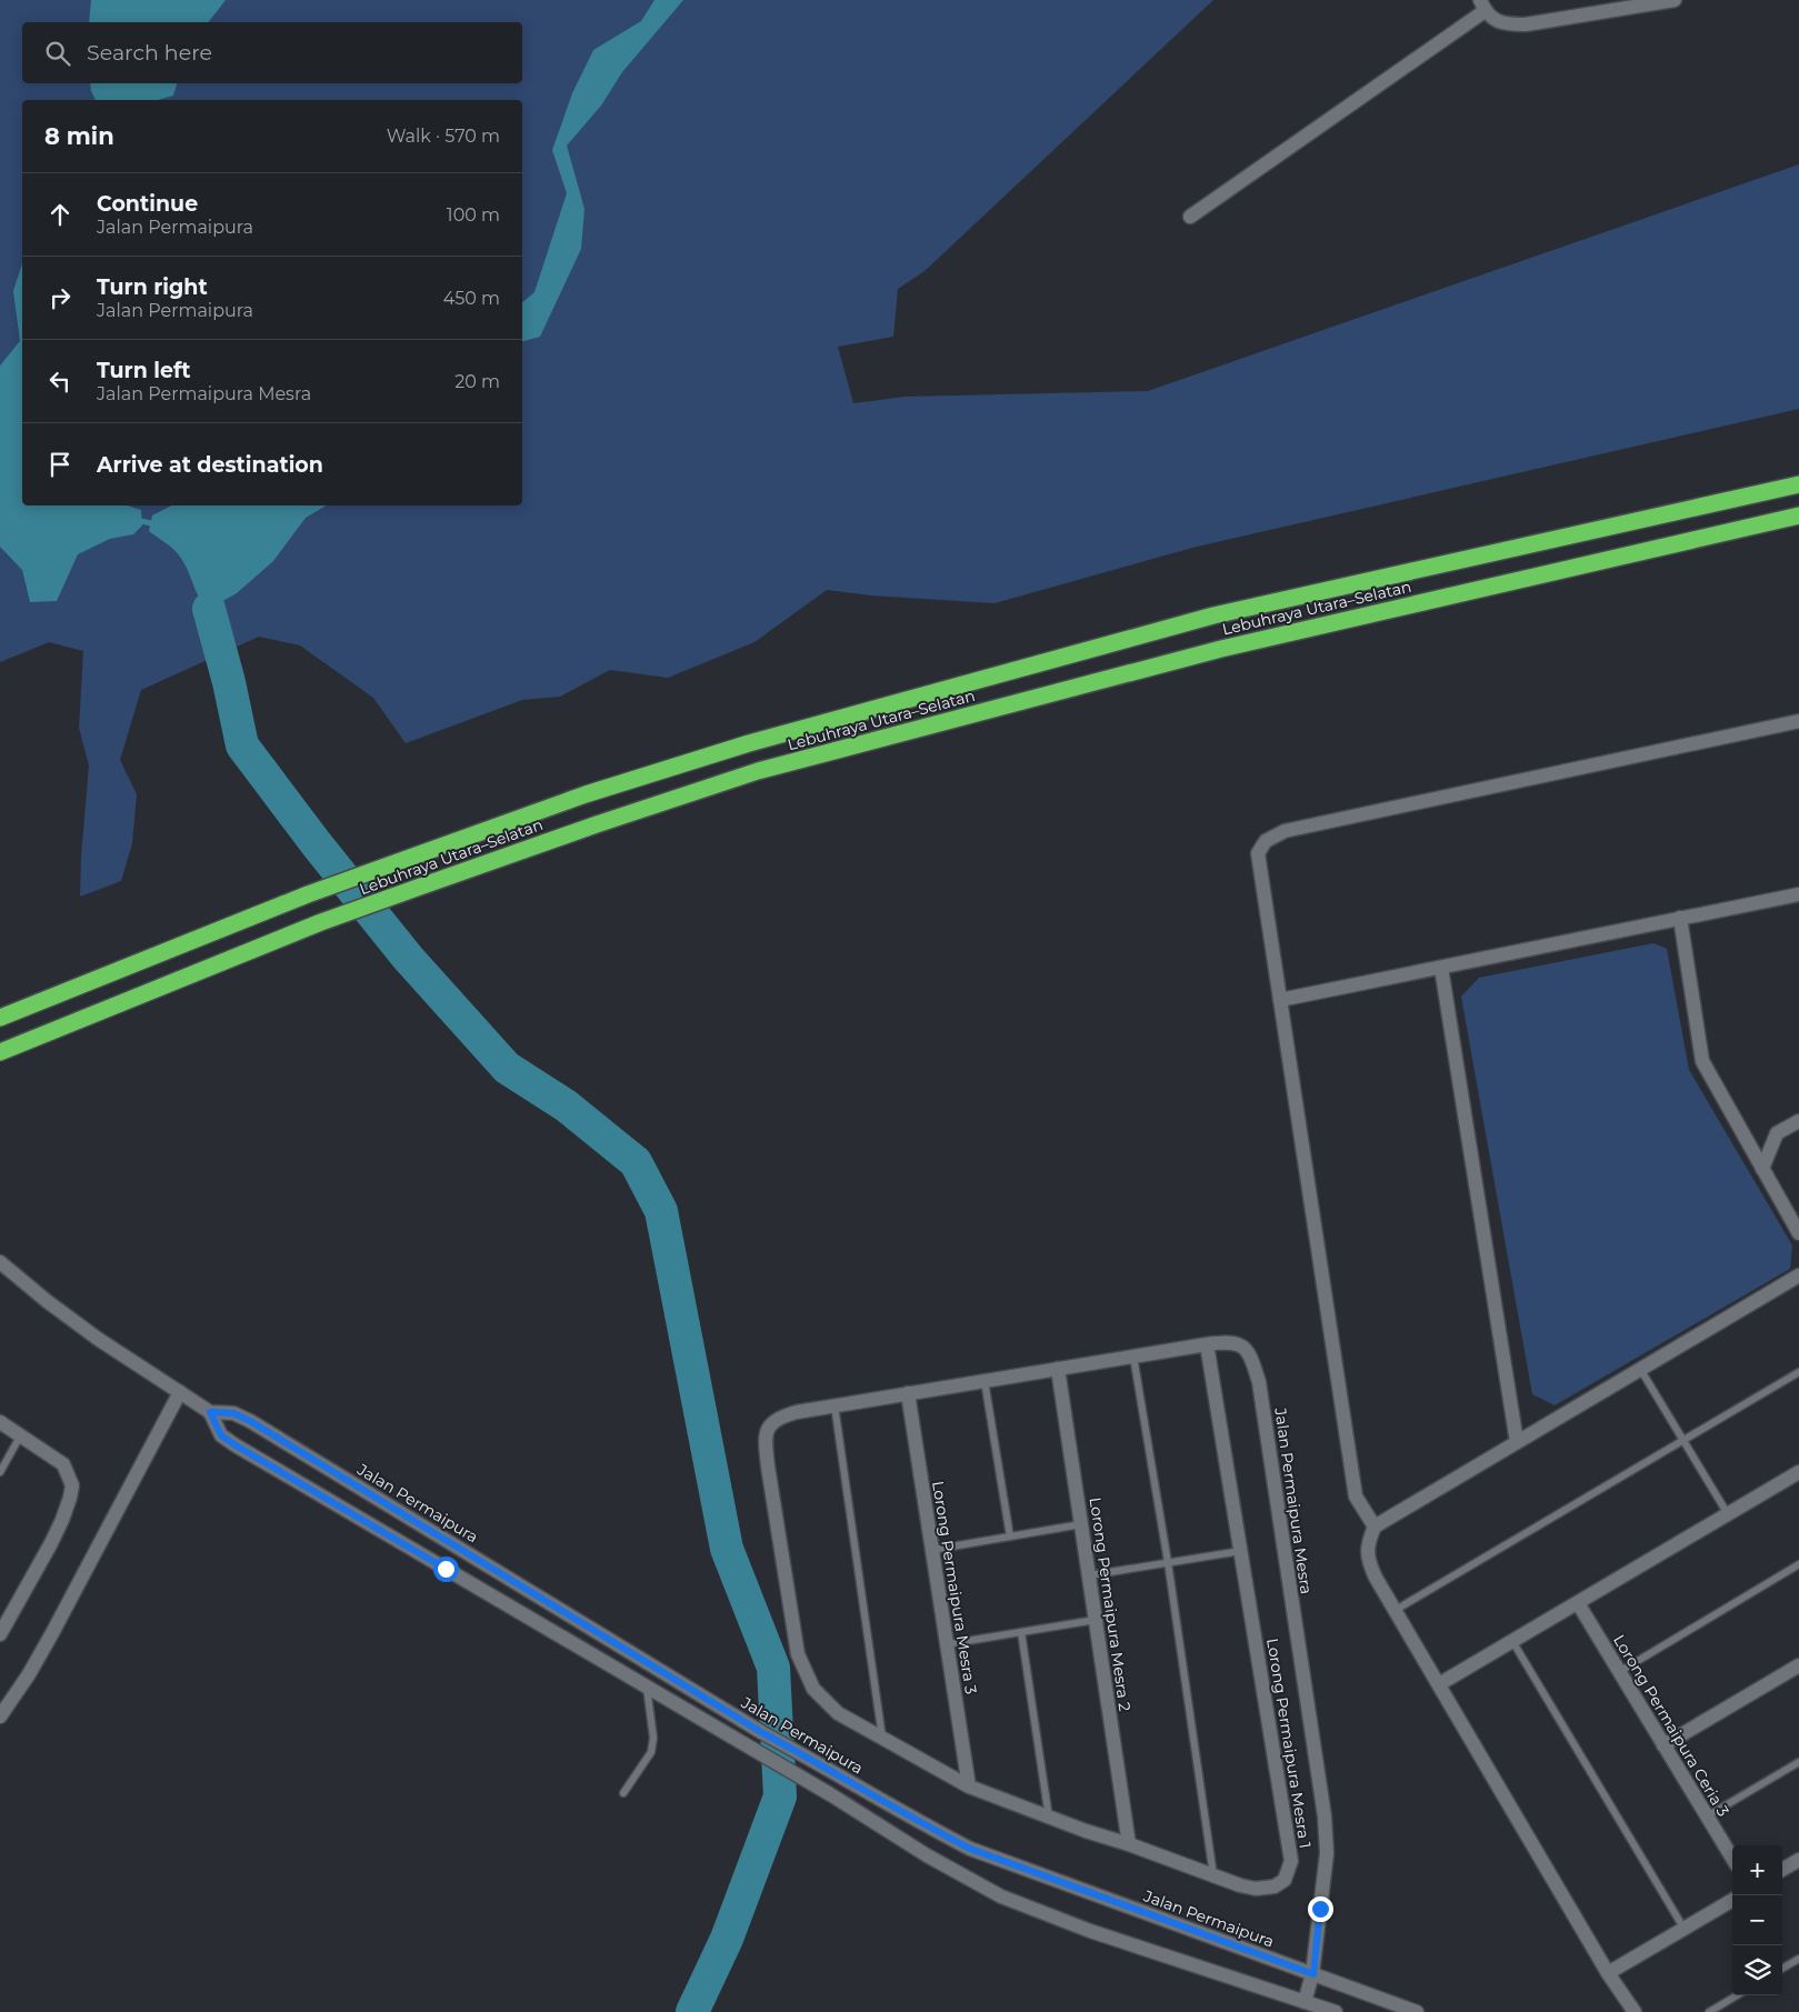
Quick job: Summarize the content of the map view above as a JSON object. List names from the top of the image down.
{
  "streets": {
    "highway": ["Lebuhraya Utara–Selatan"],
    "street": [
      "Jalan Permaipura Mesra",
      "Jalan Permaipura",
      "Lorong Permaipura Mesra 3",
      "Lorong Permaipura Mesra 2",
      "Lorong Permaipura Ceria 3",
      "Lorong Permaipura Mesra 1"
    ]
  },
  "crossings": [
    ["Jalan Permaipura Mesra", "Jalan Permaipura"],
    ["Jalan Permaipura Mesra", "Lorong Permaipura Mesra 3"],
    ["Jalan Permaipura Mesra", "Lorong Permaipura Mesra 2"],
    ["Jalan Permaipura Mesra", "Lorong Permaipura Mesra 1"],
    ["Lorong Permaipura Mesra 3", "Lorong Permaipura Mesra 1"],
    ["Lorong Permaipura Mesra 2", "Lorong Permaipura Mesra 1"]
  ],
  "page": {
    "search": "Search here",
    "heading": ["8 min", "Walk · 570 m"],
    "list": [
      ["Continue", "Jalan Permaipura", "100 m"],
      ["Turn right", "Jalan Permaipura", "450 m"],
      ["Turn left", "Jalan Permaipura Mesra", "20 m"],
      "Arrive at destination"
    ],
    "map_buttons": ["+", "−"]
  }
}
